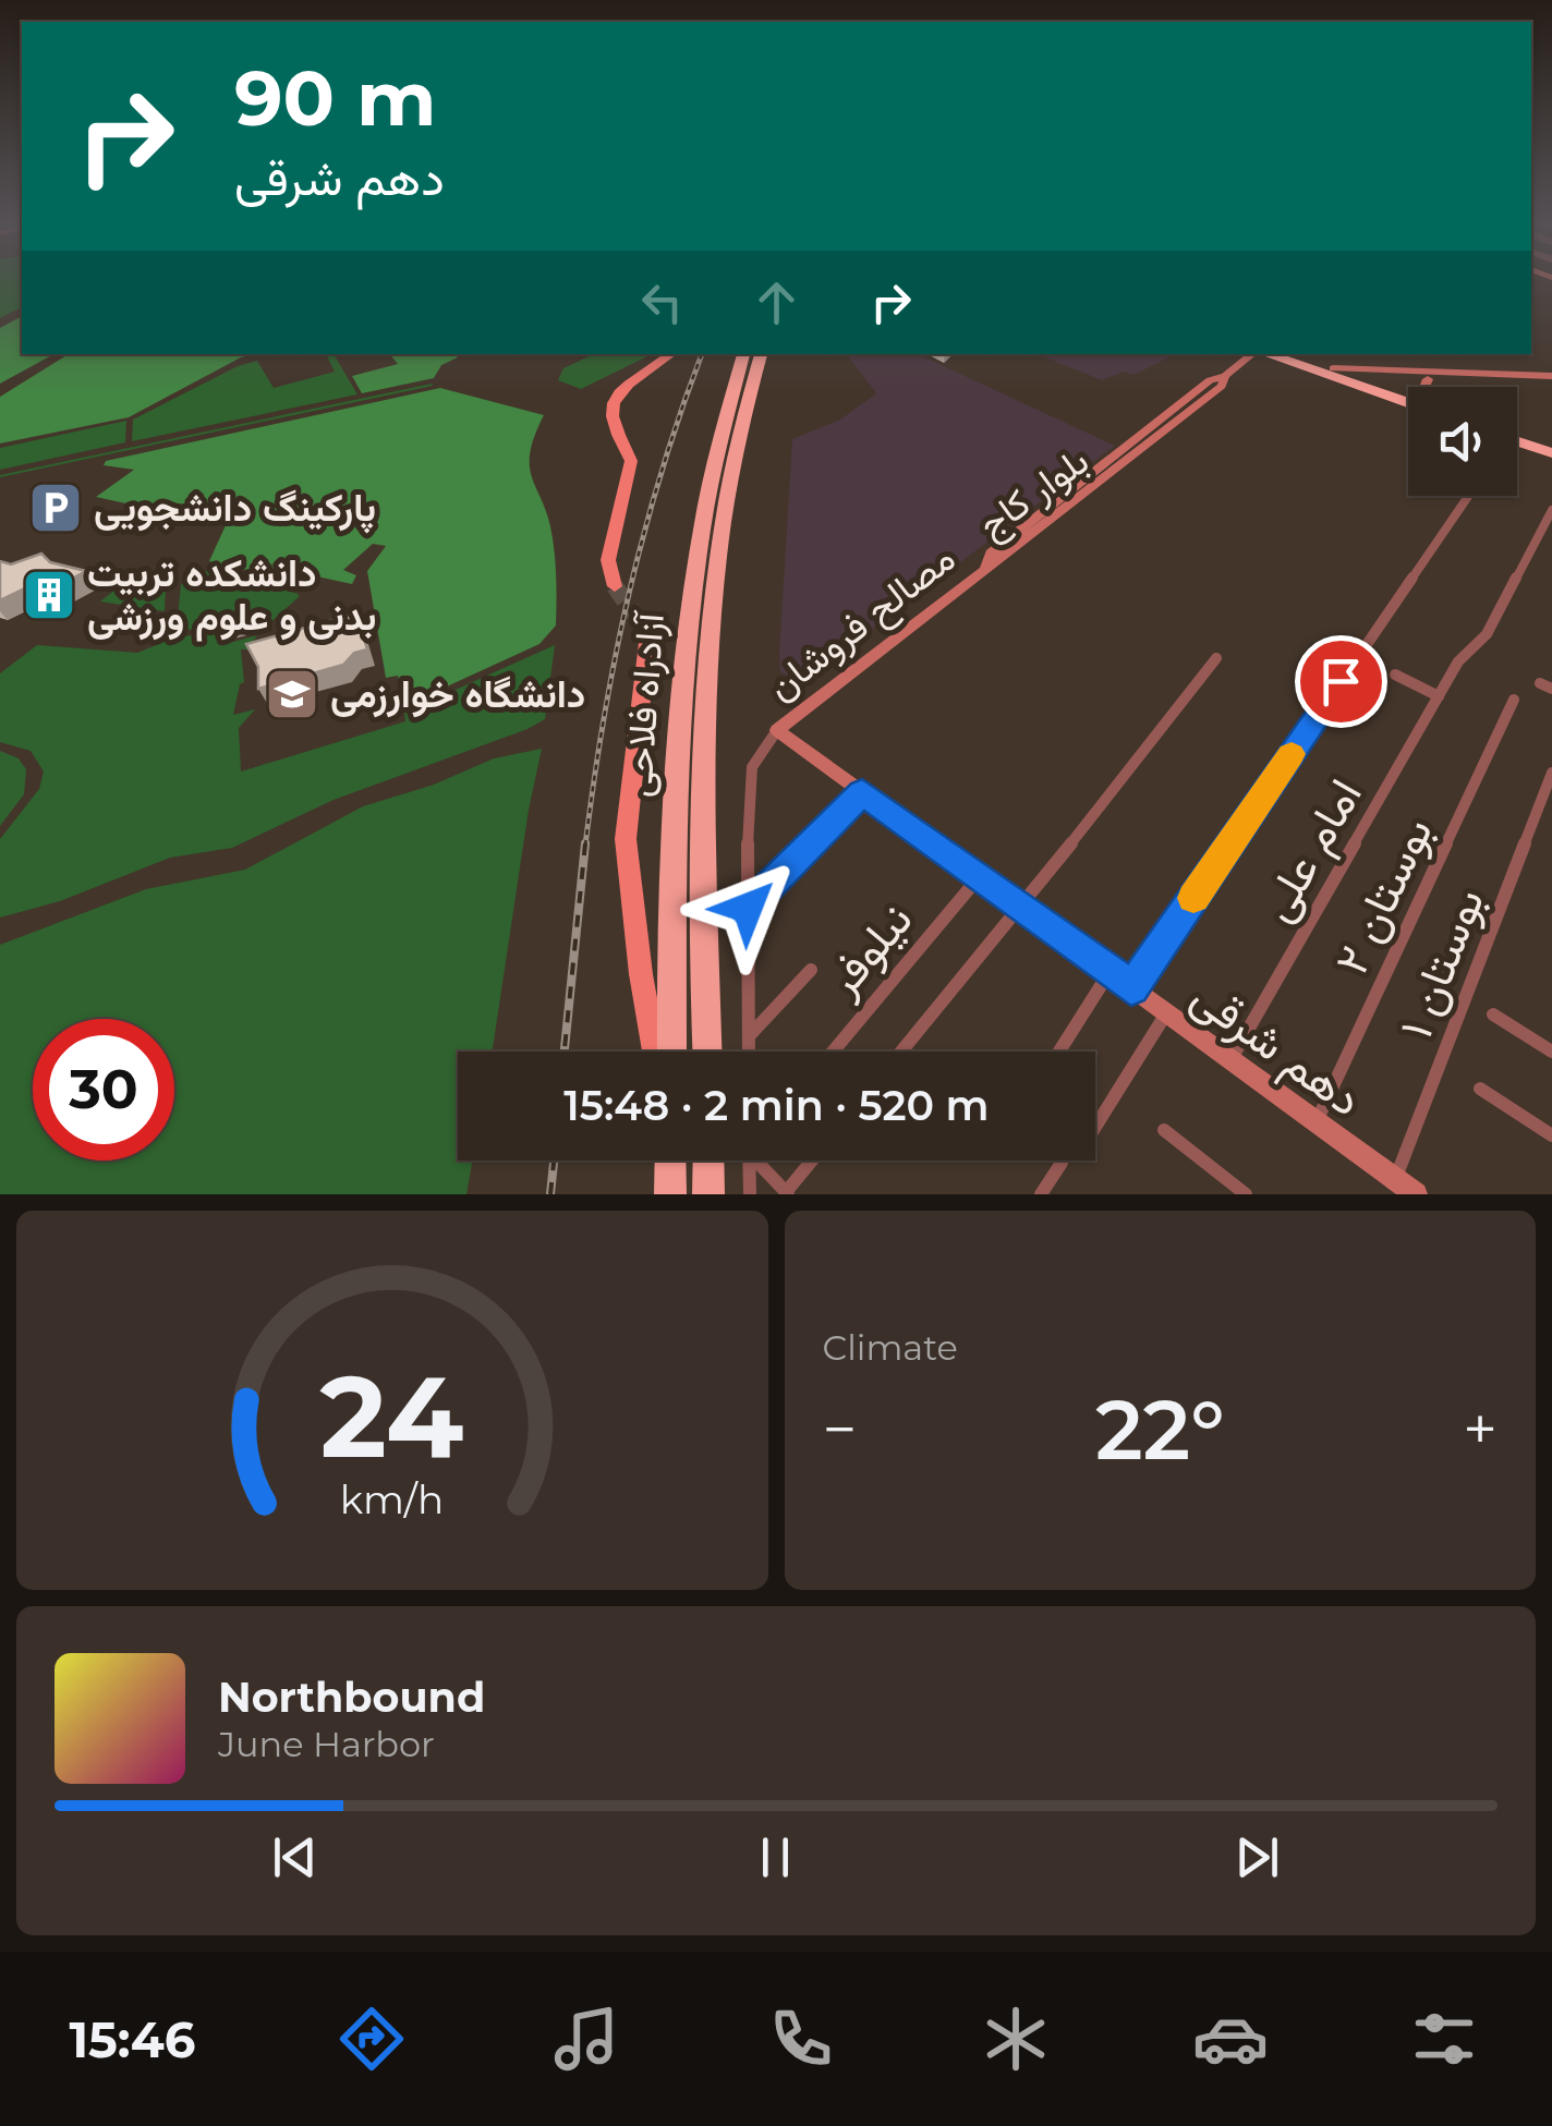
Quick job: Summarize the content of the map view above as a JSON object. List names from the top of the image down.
{
  "streets": {
    "highway": ["آزادراه فلاحی"],
    "street": [
      "بلوار کاج",
      "مصالح فروشان",
      "امام علی",
      "بوستان ۲",
      "نیلوفر",
      "بوستان ۱",
      "دهم شرقی"
    ]
  },
  "crossings": [
    ["بلوار کاج", "مصالح فروشان"],
    ["مصالح فروشان", "دهم شرقی"],
    ["امام علی", "دهم شرقی"],
    ["بوستان ۲", "دهم شرقی"],
    ["نیلوفر", "دهم شرقی"],
    ["بوستان ۱", "دهم شرقی"]
  ],
  "places": {
    "parking": ["پارکینگ دانشجویی"],
    "building": ["دانشکده تربیت بدنی و علوم ورزشی"],
    "school or university": ["دانشگاه خوارزمی"]
  },
  "page": {
    "turn": ["90 m", "دهم شرقی"],
    "limit": "30",
    "trip": "15:48 · 2 min · 520 m",
    "tile": "Climate",
    "heat": ["−", "22°", "+"],
    "song": ["Northbound", "June Harbor"],
    "tabs": "15:46",
    "gauge": ["24", "km/h"]
  }
}
